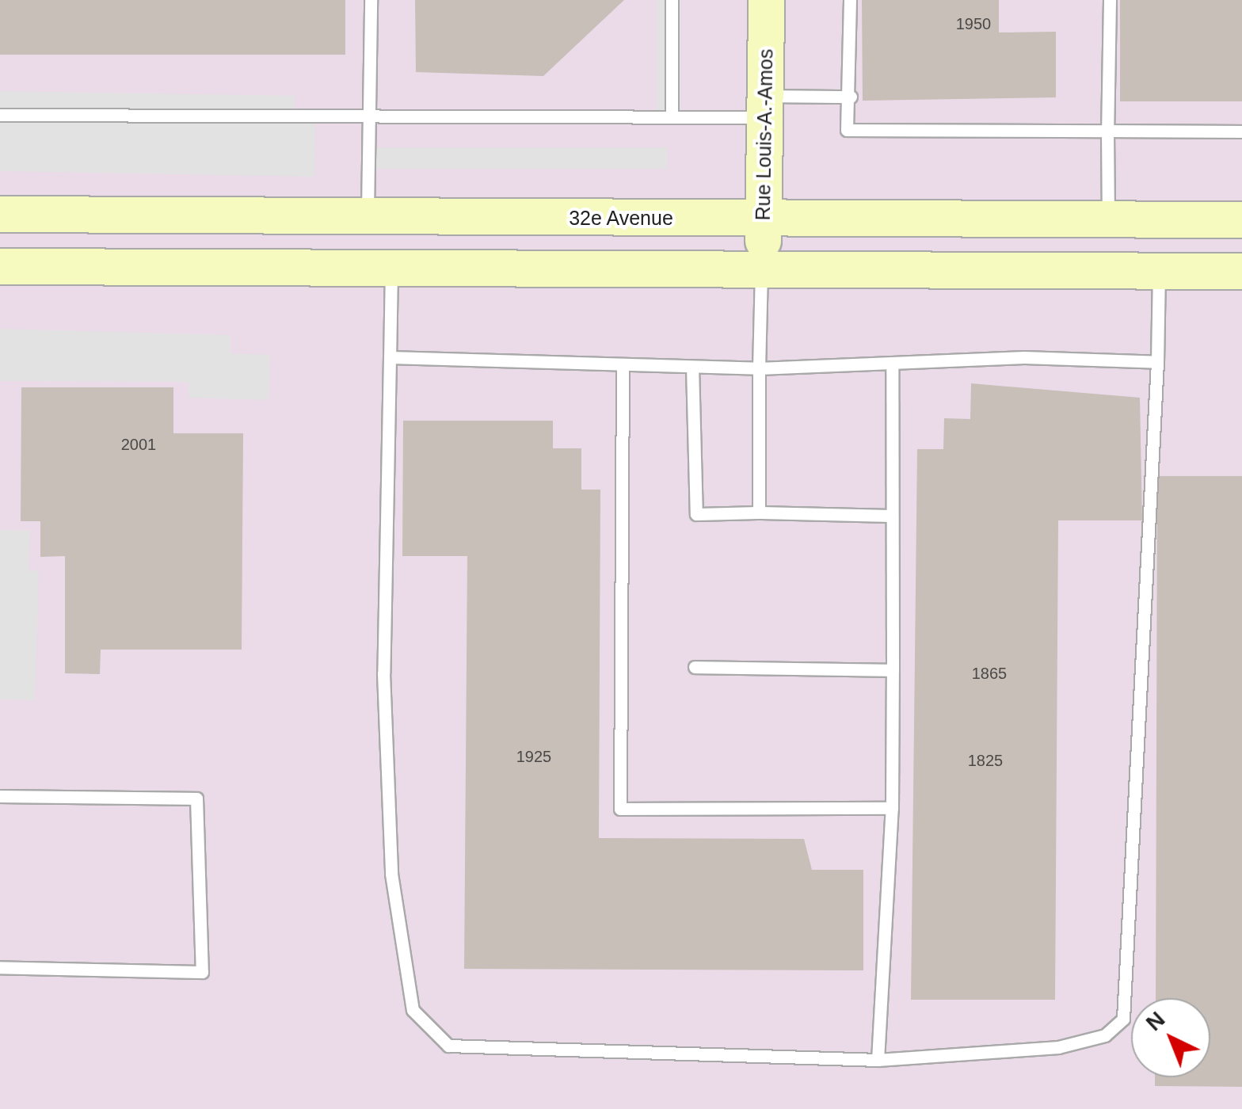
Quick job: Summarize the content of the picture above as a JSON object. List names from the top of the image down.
{
  "streets": {
    "street": ["Rue Louis-A.-Amos", "32e Avenue"]
  },
  "crossings": [
    ["Rue Louis-A.-Amos", "32e Avenue"]
  ],
  "house_numbers": [
    "1950",
    "2001",
    "1865",
    "1925",
    "1825"
  ],
  "north": "top left"
}
